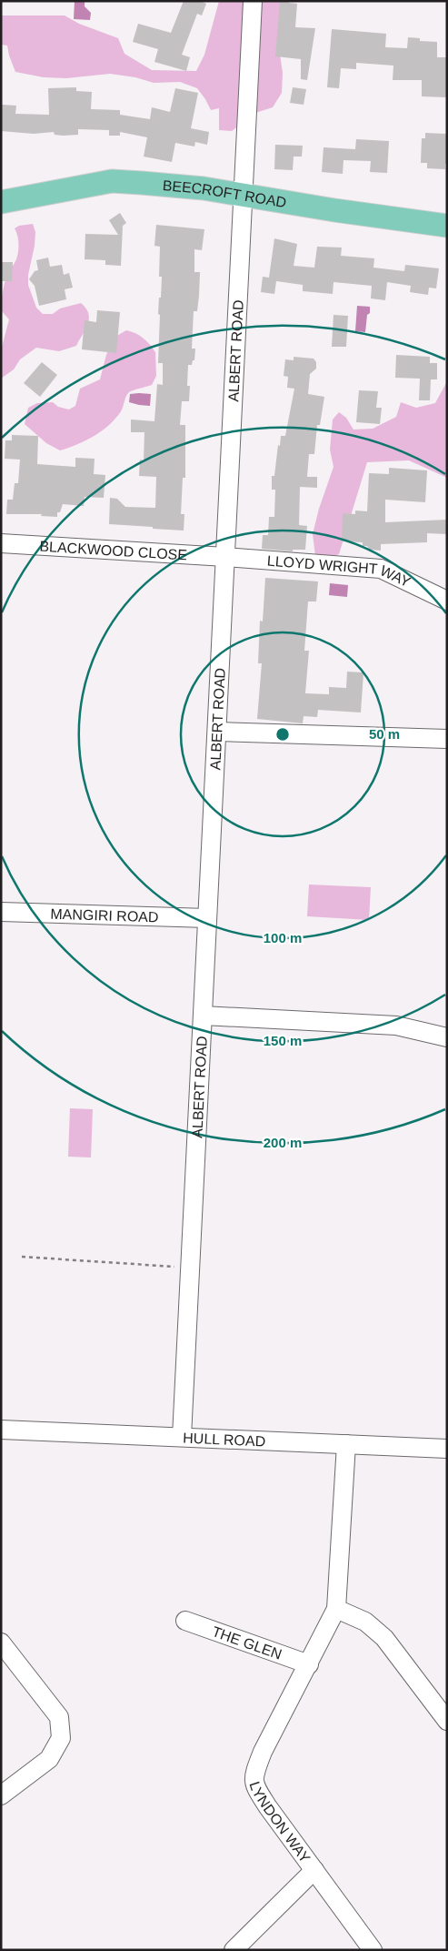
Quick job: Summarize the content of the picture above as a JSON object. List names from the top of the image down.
{
  "streets": {
    "main road": ["BEECROFT ROAD"],
    "street": [
      "ALBERT ROAD",
      "BLACKWOOD CLOSE",
      "LLOYD WRIGHT WAY",
      "MANGIRI ROAD",
      "HULL ROAD",
      "THE GLEN",
      "LYNDON WAY"
    ]
  },
  "crossings": [
    ["BEECROFT ROAD", "ALBERT ROAD"],
    ["ALBERT ROAD", "BLACKWOOD CLOSE"],
    ["ALBERT ROAD", "LLOYD WRIGHT WAY"],
    ["ALBERT ROAD", "MANGIRI ROAD"],
    ["ALBERT ROAD", "HULL ROAD"],
    ["BLACKWOOD CLOSE", "LLOYD WRIGHT WAY"],
    ["HULL ROAD", "LYNDON WAY"],
    ["THE GLEN", "LYNDON WAY"]
  ],
  "rings": [
    "50 m",
    "100 m",
    "150 m",
    "200 m"
  ]
}
